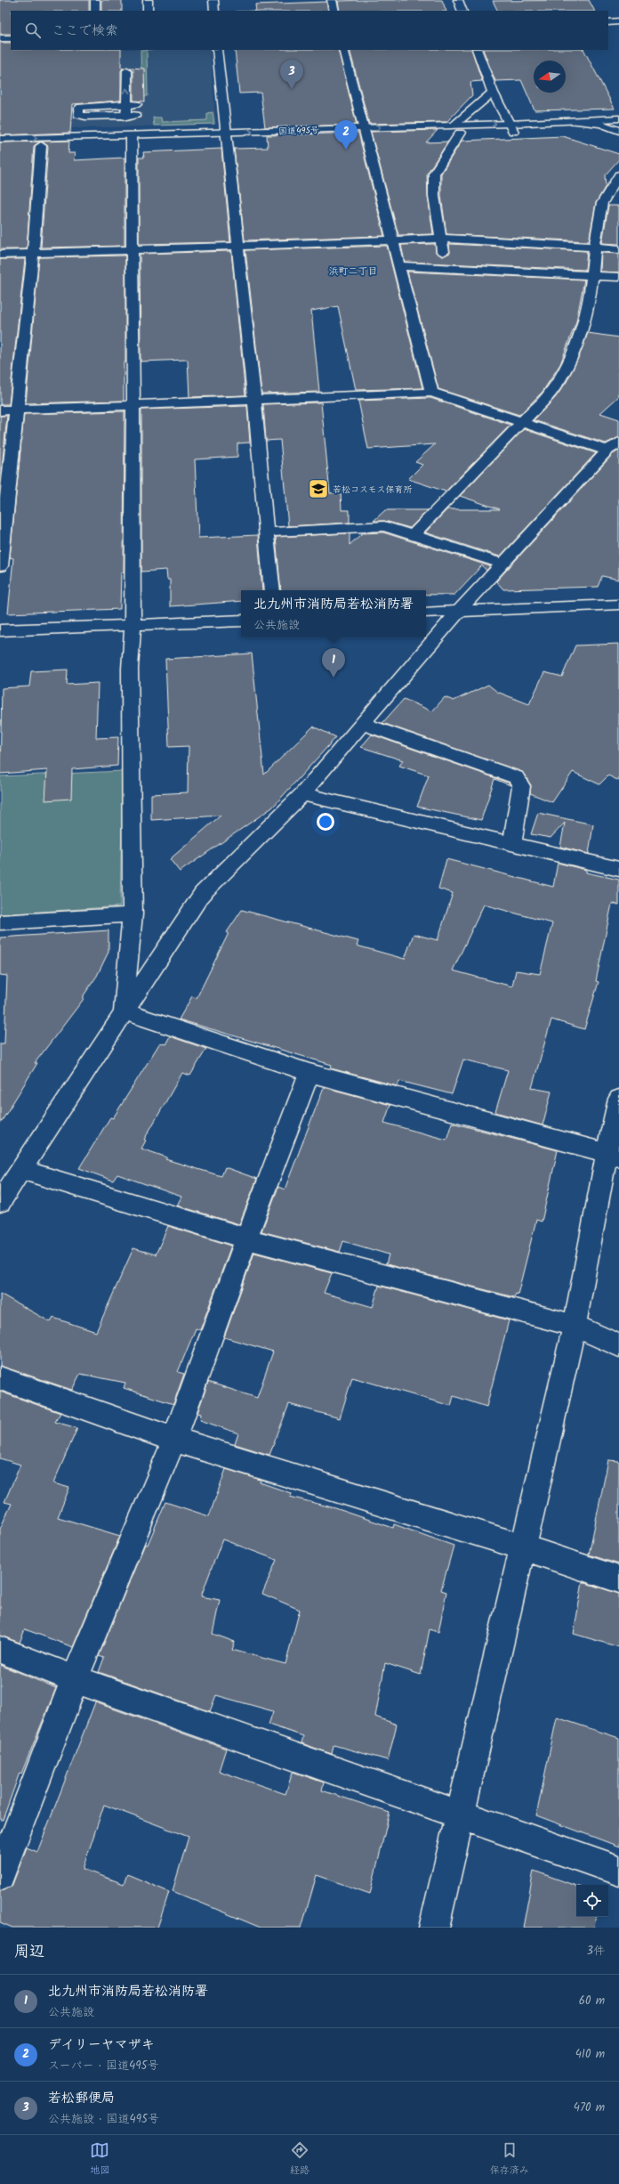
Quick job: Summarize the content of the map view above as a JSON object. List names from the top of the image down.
{
  "streets": {
    "main road": ["国道495号"]
  },
  "districts": ["浜町二丁目"],
  "places": {
    "school or university": ["若松コスモス保育所"]
  },
  "north": "left",
  "page": {
    "search": "ここで検索",
    "pins": ["3", "2", "1"],
    "popup": ["北九州市消防局若松消防署", "公共施設"],
    "heading": ["周辺", "3件"],
    "list": [
      {
        "mark": "1",
        "name": "北九州市消防局若松消防署",
        "note": "公共施設",
        "value": "60 m"
      },
      {
        "mark": "2",
        "name": "デイリーヤマザキ",
        "note": "スーパー · 国道495号",
        "value": "410 m"
      },
      {
        "mark": "3",
        "name": "若松郵便局",
        "note": "公共施設 · 国道495号",
        "value": "470 m"
      }
    ],
    "nav": ["地図", "経路", "保存済み"]
  }
}
